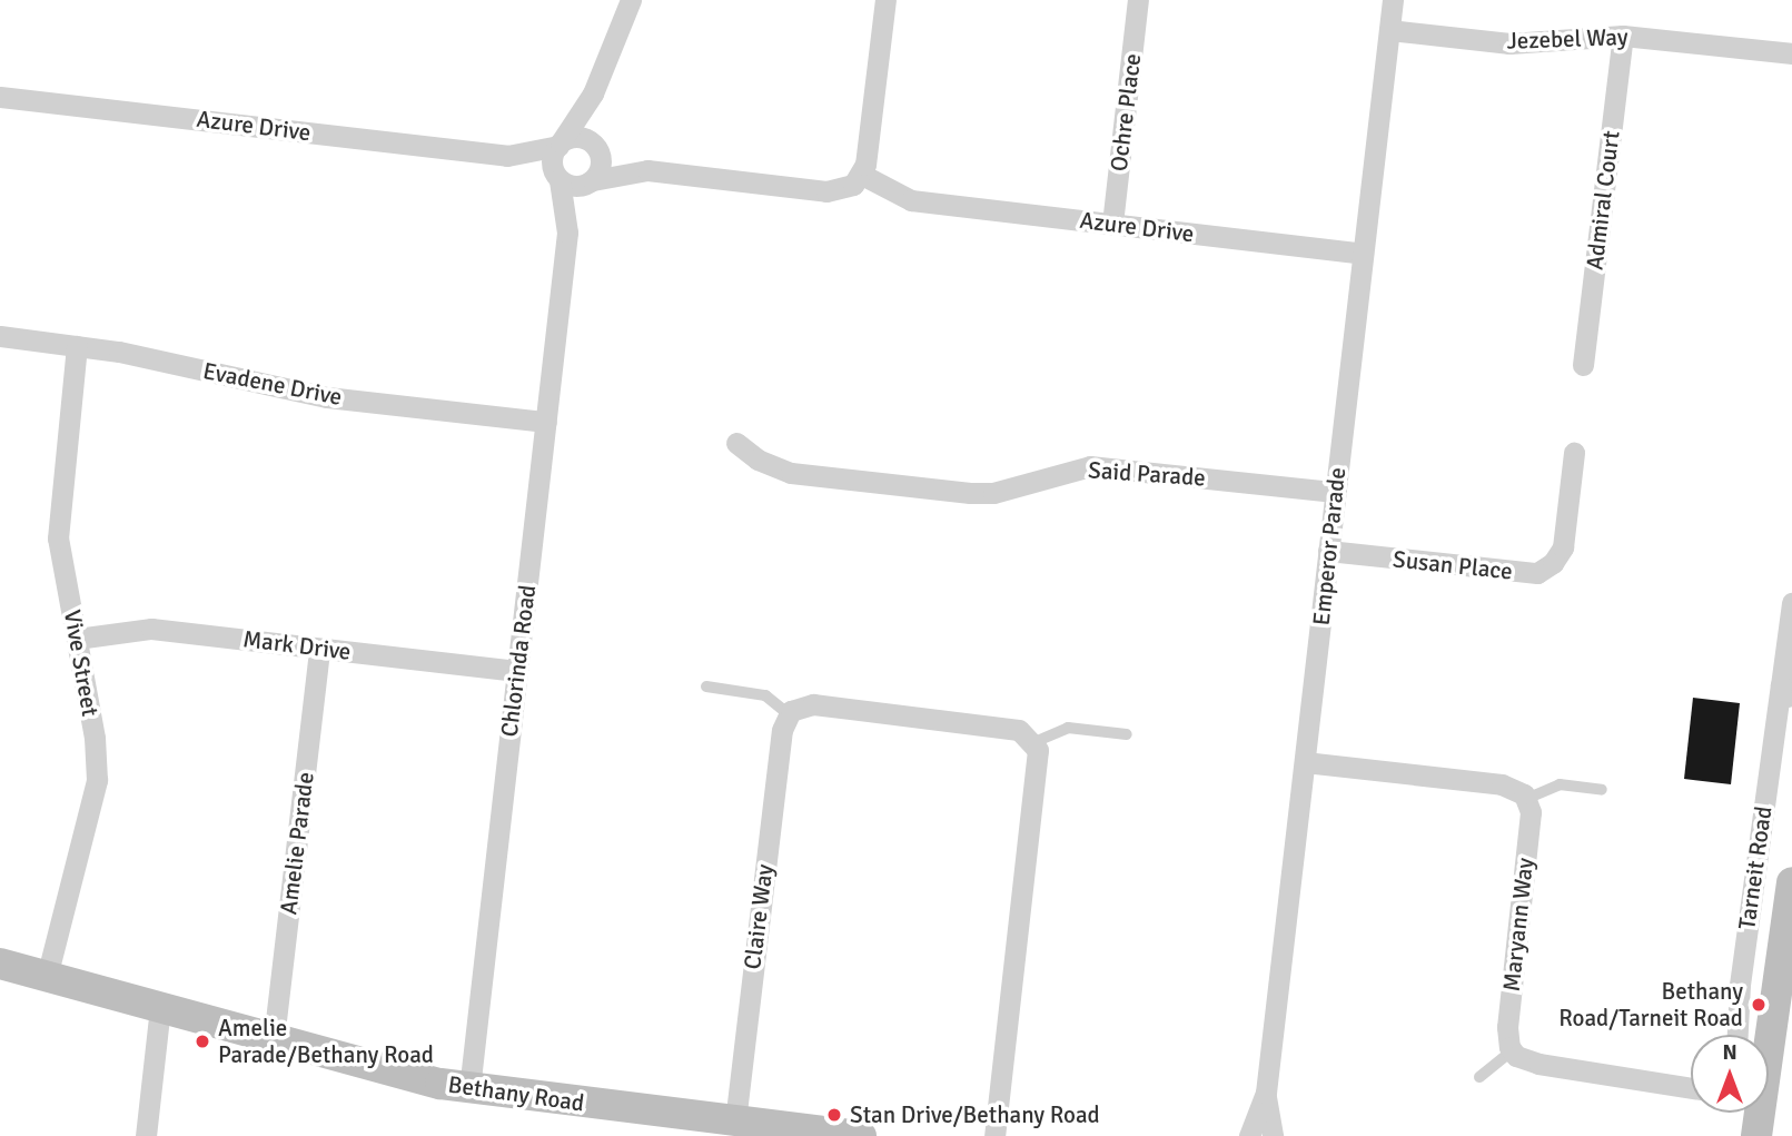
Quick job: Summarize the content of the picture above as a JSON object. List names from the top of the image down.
{
  "streets": {
    "street": [
      "Jezebel Way",
      "Ochre Place",
      "Azure Drive",
      "Admiral Court",
      "Evadene Drive",
      "Said Parade",
      "Emperor Parade",
      "Susan Place",
      "Mark Drive",
      "Chlorinda Road",
      "Vive Street",
      "Amelie Parade",
      "Tarneit Road",
      "Claire Way",
      "Maryann Way",
      "Bethany Road"
    ]
  },
  "crossings": [
    ["Jezebel Way", "Admiral Court"],
    ["Jezebel Way", "Emperor Parade"],
    ["Ochre Place", "Azure Drive"],
    ["Azure Drive", "Emperor Parade"],
    ["Azure Drive", "Chlorinda Road"],
    ["Evadene Drive", "Chlorinda Road"],
    ["Evadene Drive", "Vive Street"],
    ["Said Parade", "Emperor Parade"],
    ["Emperor Parade", "Susan Place"],
    ["Mark Drive", "Chlorinda Road"],
    ["Mark Drive", "Vive Street"],
    ["Mark Drive", "Amelie Parade"],
    ["Chlorinda Road", "Bethany Road"],
    ["Vive Street", "Bethany Road"],
    ["Amelie Parade", "Bethany Road"],
    ["Claire Way", "Bethany Road"]
  ],
  "places": ["Bethany Road/Tarneit Road", "Amelie Parade/Bethany Road", "Stan Drive/Bethany Road"],
  "north": "top"
}
